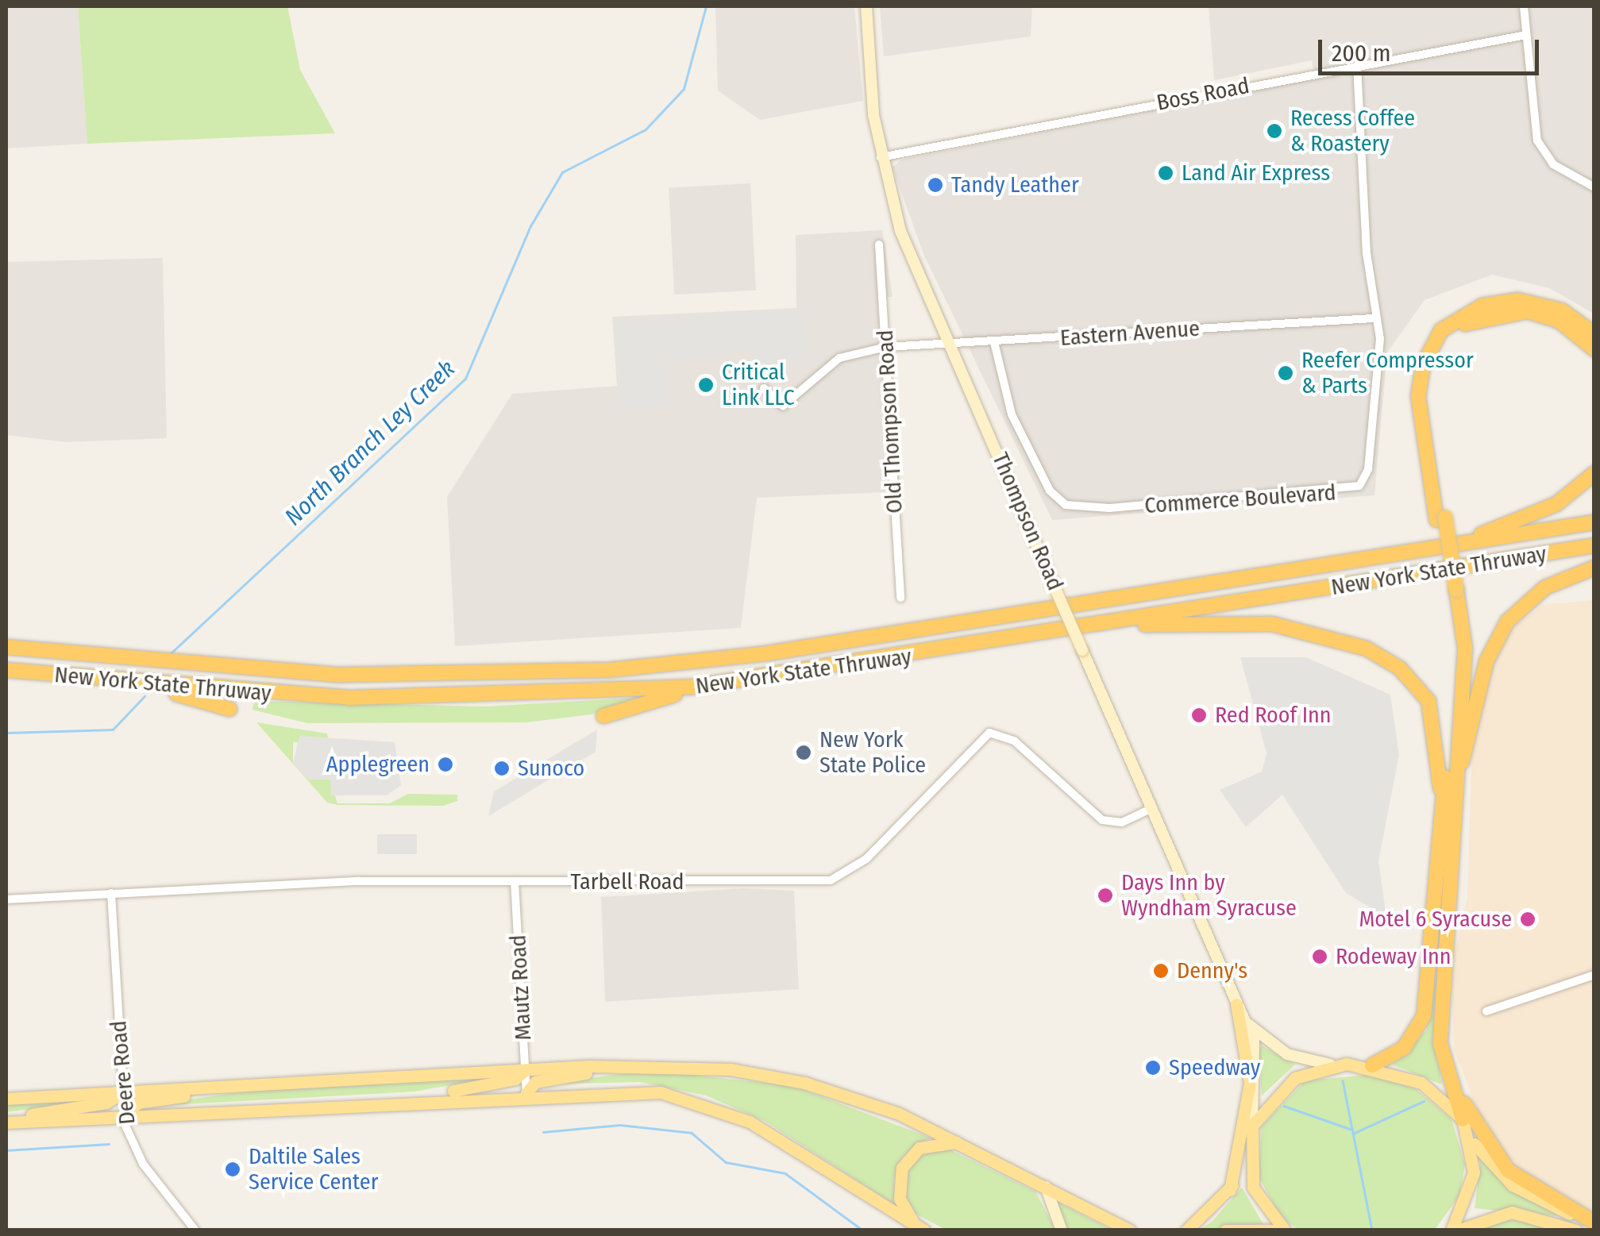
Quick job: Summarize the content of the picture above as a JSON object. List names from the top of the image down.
{
  "streets": {
    "highway": ["New York State Thruway"],
    "street": [
      "Boss Road",
      "Eastern Avenue",
      "Old Thompson Road",
      "Commerce Boulevard",
      "Thompson Road",
      "Tarbell Road",
      "Mautz Road",
      "Deere Road"
    ]
  },
  "crossings": [
    ["Boss Road", "Commerce Boulevard"],
    ["Boss Road", "Thompson Road"],
    ["Eastern Avenue", "Old Thompson Road"],
    ["Eastern Avenue", "Commerce Boulevard"],
    ["Eastern Avenue", "Thompson Road"],
    ["Thompson Road", "Tarbell Road"],
    ["Tarbell Road", "Mautz Road"],
    ["Tarbell Road", "Deere Road"]
  ],
  "water": ["North Branch Ley Creek"],
  "places": [
    "Recess Coffee & Roastery",
    "Land Air Express",
    "Tandy Leather",
    "Reefer Compressor & Parts",
    "Critical Link LLC",
    "Red Roof Inn",
    "New York State Police",
    "Applegreen",
    "Sunoco",
    "Days Inn by Wyndham Syracuse",
    "Motel 6 Syracuse",
    "Rodeway Inn",
    "Denny's",
    "Speedway",
    "Daltile Sales Service Center"
  ],
  "scale_bar": "200 m"
}
